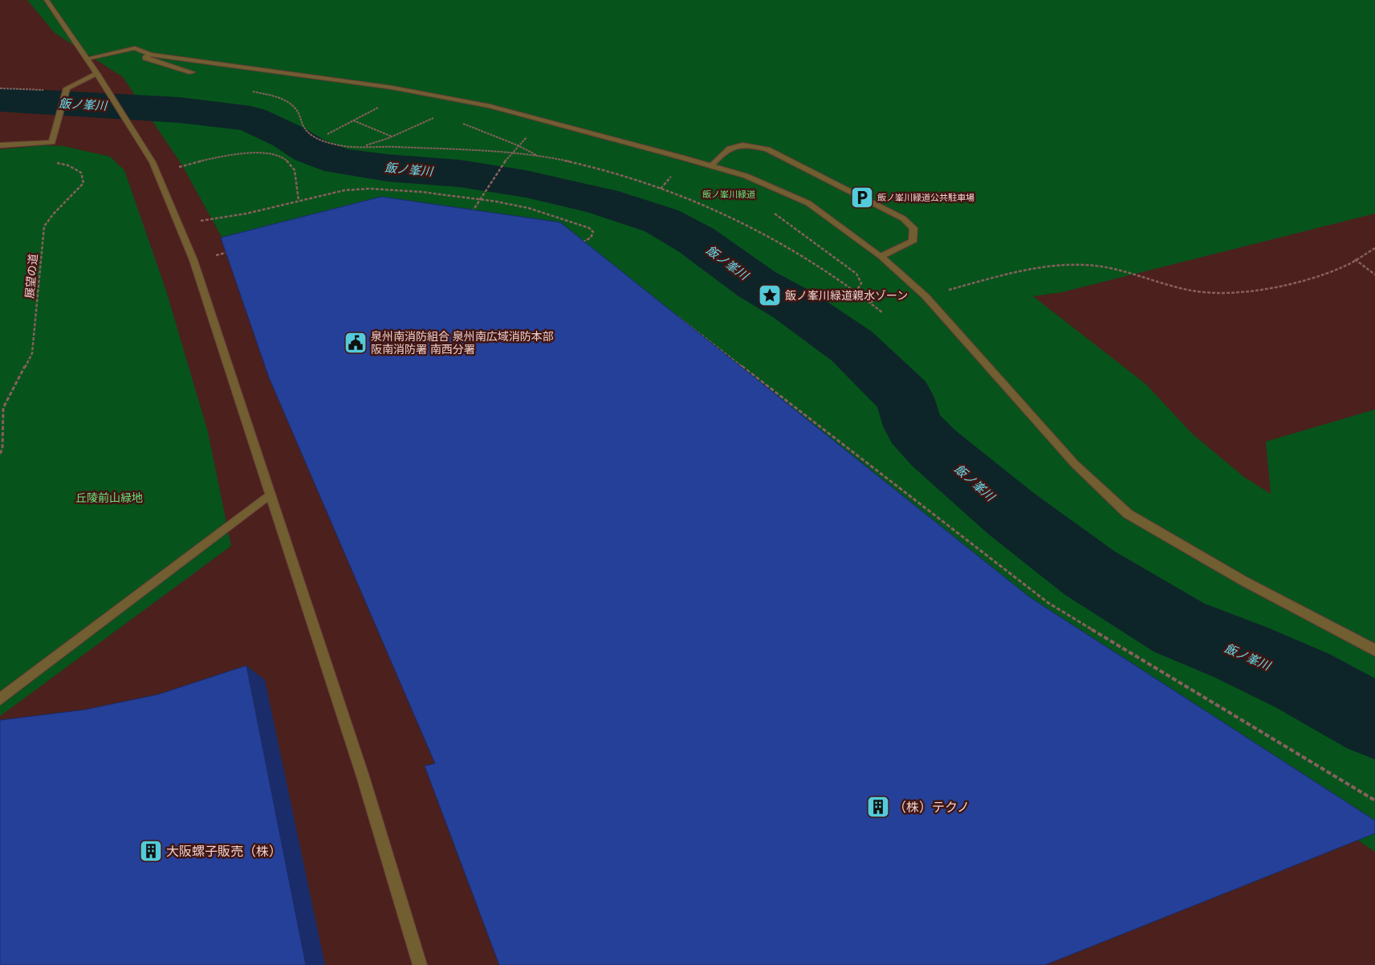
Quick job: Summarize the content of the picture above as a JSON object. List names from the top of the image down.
{
  "streets": {
    "path": ["展望の道"]
  },
  "water": ["飯ノ峯川"],
  "parks": ["飯ノ峯川緑道", "丘陵前山緑地"],
  "places": {
    "parking": ["飯ノ峯川緑道公共駐車場"],
    "place": ["飯ノ峯川緑道親水ゾーン"],
    "public building": ["泉州南消防組合 泉州南広域消防本部 阪南消防署 南西分署"],
    "building": ["（株）テクノ", "大阪螺子販売（株）"]
  }
}
